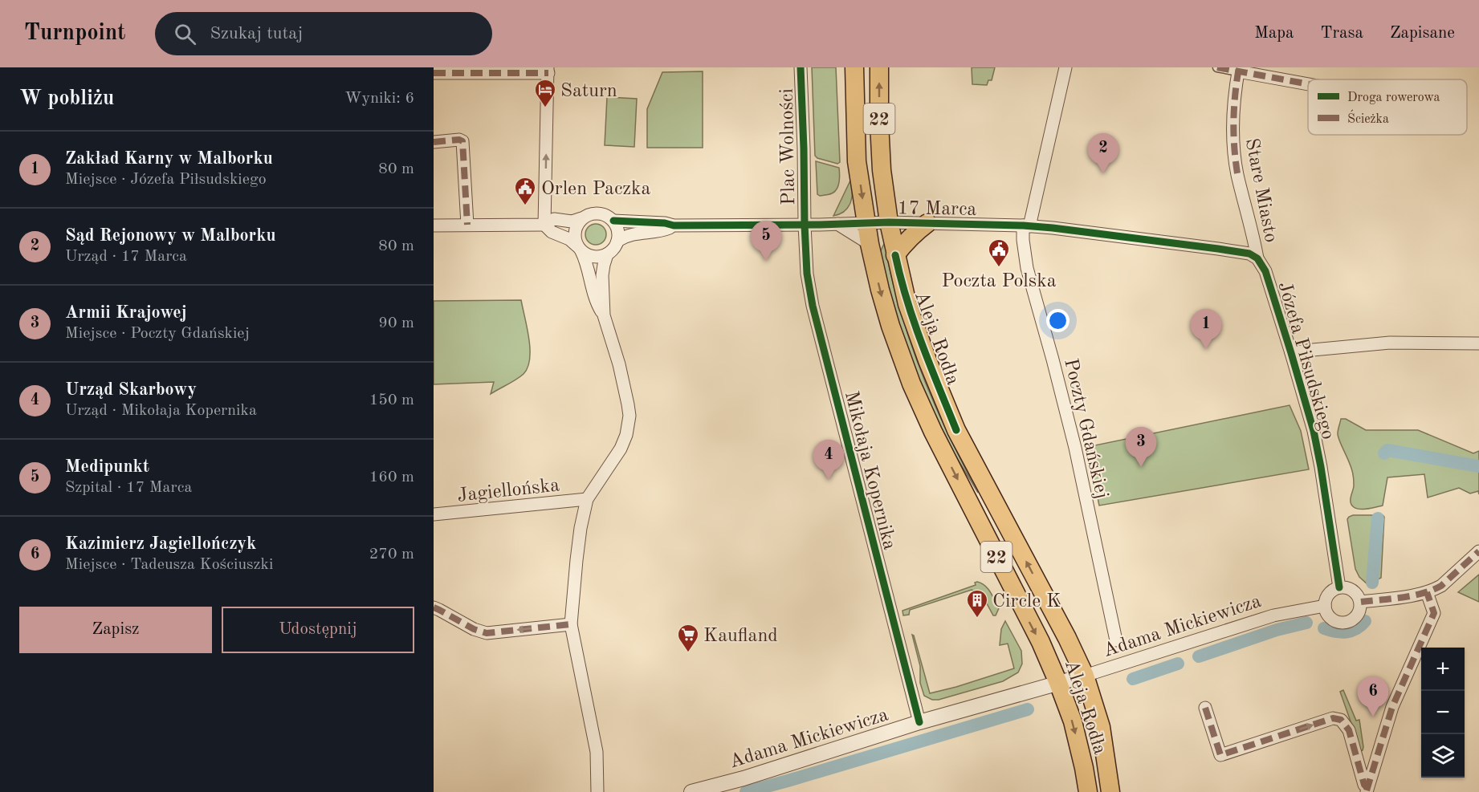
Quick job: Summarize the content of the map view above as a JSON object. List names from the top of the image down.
{
  "streets": {
    "main road": ["22", "Aleja Rodła"],
    "street": [
      "Plac Wolności",
      "Stare Miasto",
      "17 Marca",
      "Józefa Piłsudskiego",
      "Poczty Gdańskiej",
      "Mikołaja Kopernika",
      "Jagiellońska",
      "Adama Mickiewicza"
    ]
  },
  "crossings": [
    ["Plac Wolności", "17 Marca"],
    ["Plac Wolności", "Mikołaja Kopernika"],
    ["Stare Miasto", "17 Marca"],
    ["Stare Miasto", "Józefa Piłsudskiego"],
    ["17 Marca", "Aleja Rodła"],
    ["17 Marca", "Józefa Piłsudskiego"],
    ["17 Marca", "Poczty Gdańskiej"],
    ["17 Marca", "Mikołaja Kopernika"],
    ["Aleja Rodła", "Adama Mickiewicza"],
    ["Józefa Piłsudskiego", "Adama Mickiewicza"],
    ["Mikołaja Kopernika", "Adama Mickiewicza"]
  ],
  "places": {
    "hotel": ["Saturn"],
    "public building": ["Orlen Paczka", "Poczta Polska"],
    "building": ["Circle K"],
    "supermarket": ["Kaufland"]
  },
  "legend": ["Droga rowerowa", "Ścieżka"],
  "page": {
    "header": "Turnpoint",
    "search": "Szukaj tutaj",
    "nav": ["Mapa", "Trasa", "Zapisane"],
    "heading": ["W pobliżu", "Wyniki: 6"],
    "list": [
      {
        "mark": "1",
        "name": "Zakład Karny w Malborku",
        "note": "Miejsce · Józefa Piłsudskiego",
        "value": "80 m"
      },
      {
        "mark": "2",
        "name": "Sąd Rejonowy w Malborku",
        "note": "Urząd · 17 Marca",
        "value": "80 m"
      },
      {
        "mark": "3",
        "name": "Armii Krajowej",
        "note": "Miejsce · Poczty Gdańskiej",
        "value": "90 m"
      },
      {
        "mark": "4",
        "name": "Urząd Skarbowy",
        "note": "Urząd · Mikołaja Kopernika",
        "value": "150 m"
      },
      {
        "mark": "5",
        "name": "Medipunkt",
        "note": "Szpital · 17 Marca",
        "value": "160 m"
      },
      {
        "mark": "6",
        "name": "Kazimierz Jagiellończyk",
        "note": "Miejsce · Tadeusza Kościuszki",
        "value": "270 m"
      }
    ],
    "pins": [
      "2",
      "5",
      "1",
      "3",
      "4",
      "6"
    ],
    "buttons": ["Zapisz", "Udostępnij"],
    "map_buttons": ["+", "−"]
  }
}
